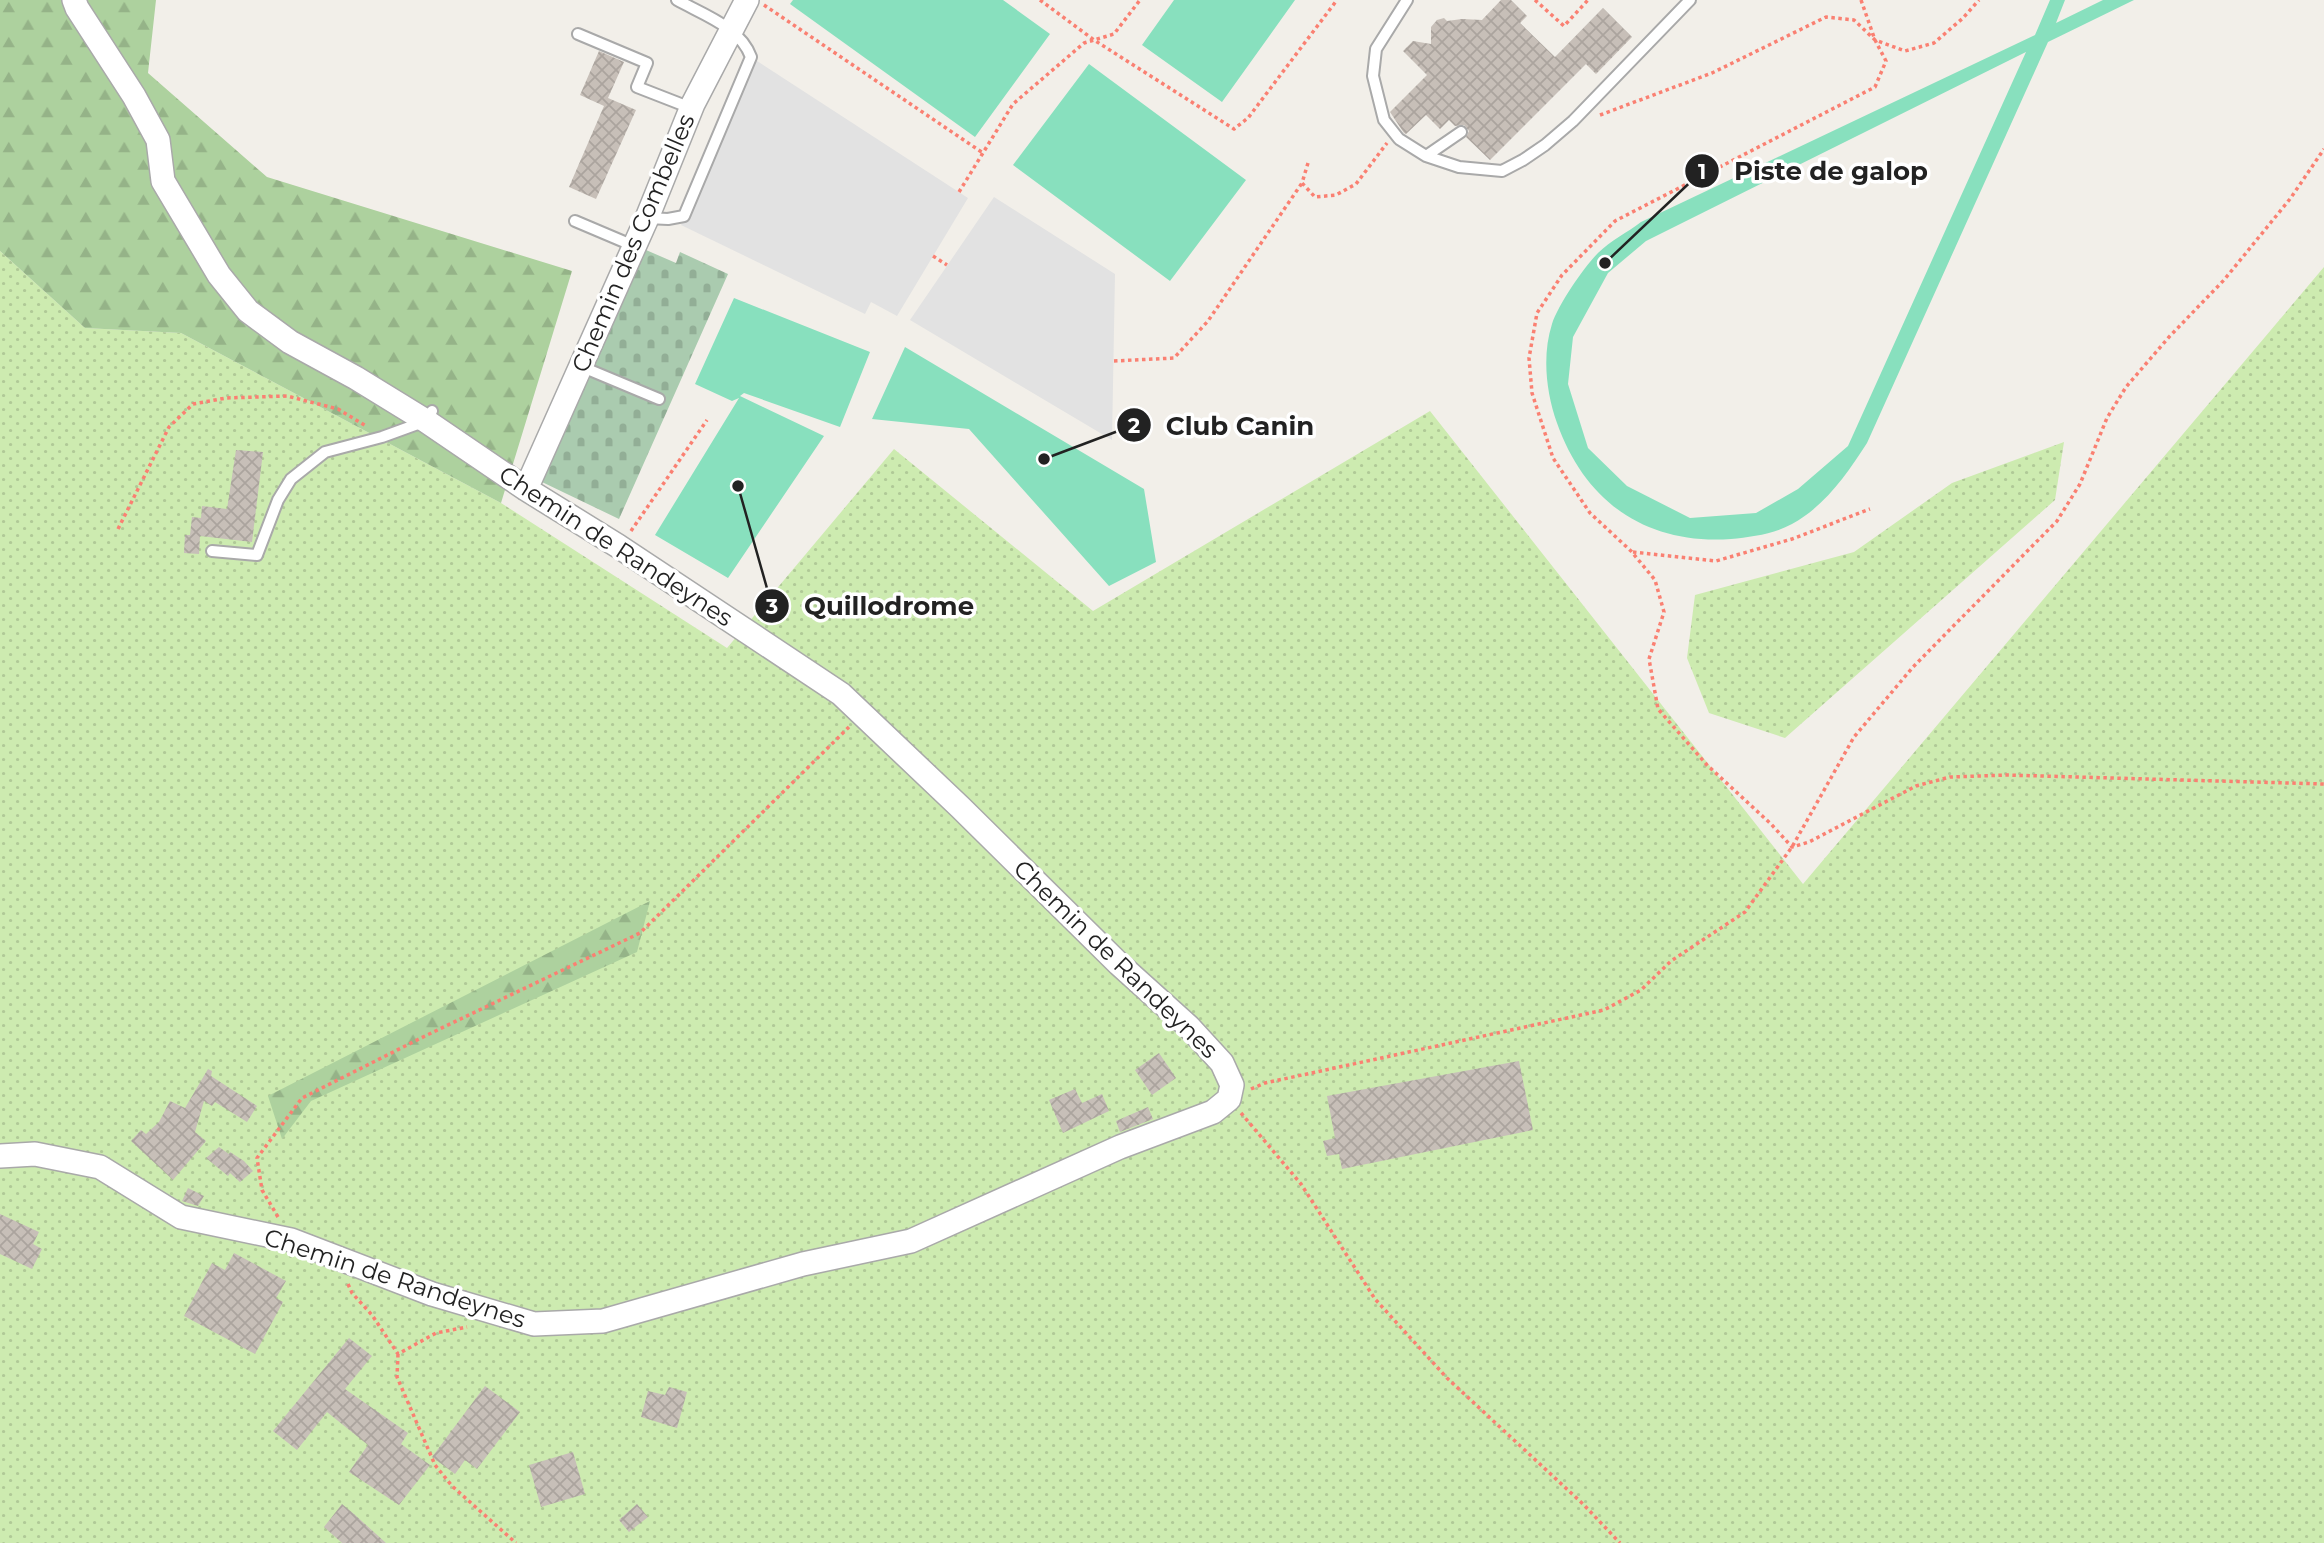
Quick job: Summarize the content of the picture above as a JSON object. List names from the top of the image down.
{
  "streets": {
    "street": ["Chemin des Combelles", "Chemin de Randeynes"]
  },
  "crossings": [
    ["Chemin des Combelles", "Chemin de Randeynes"]
  ],
  "places": ["Piste de galop", "Club Canin", "Quillodrome"]
}
